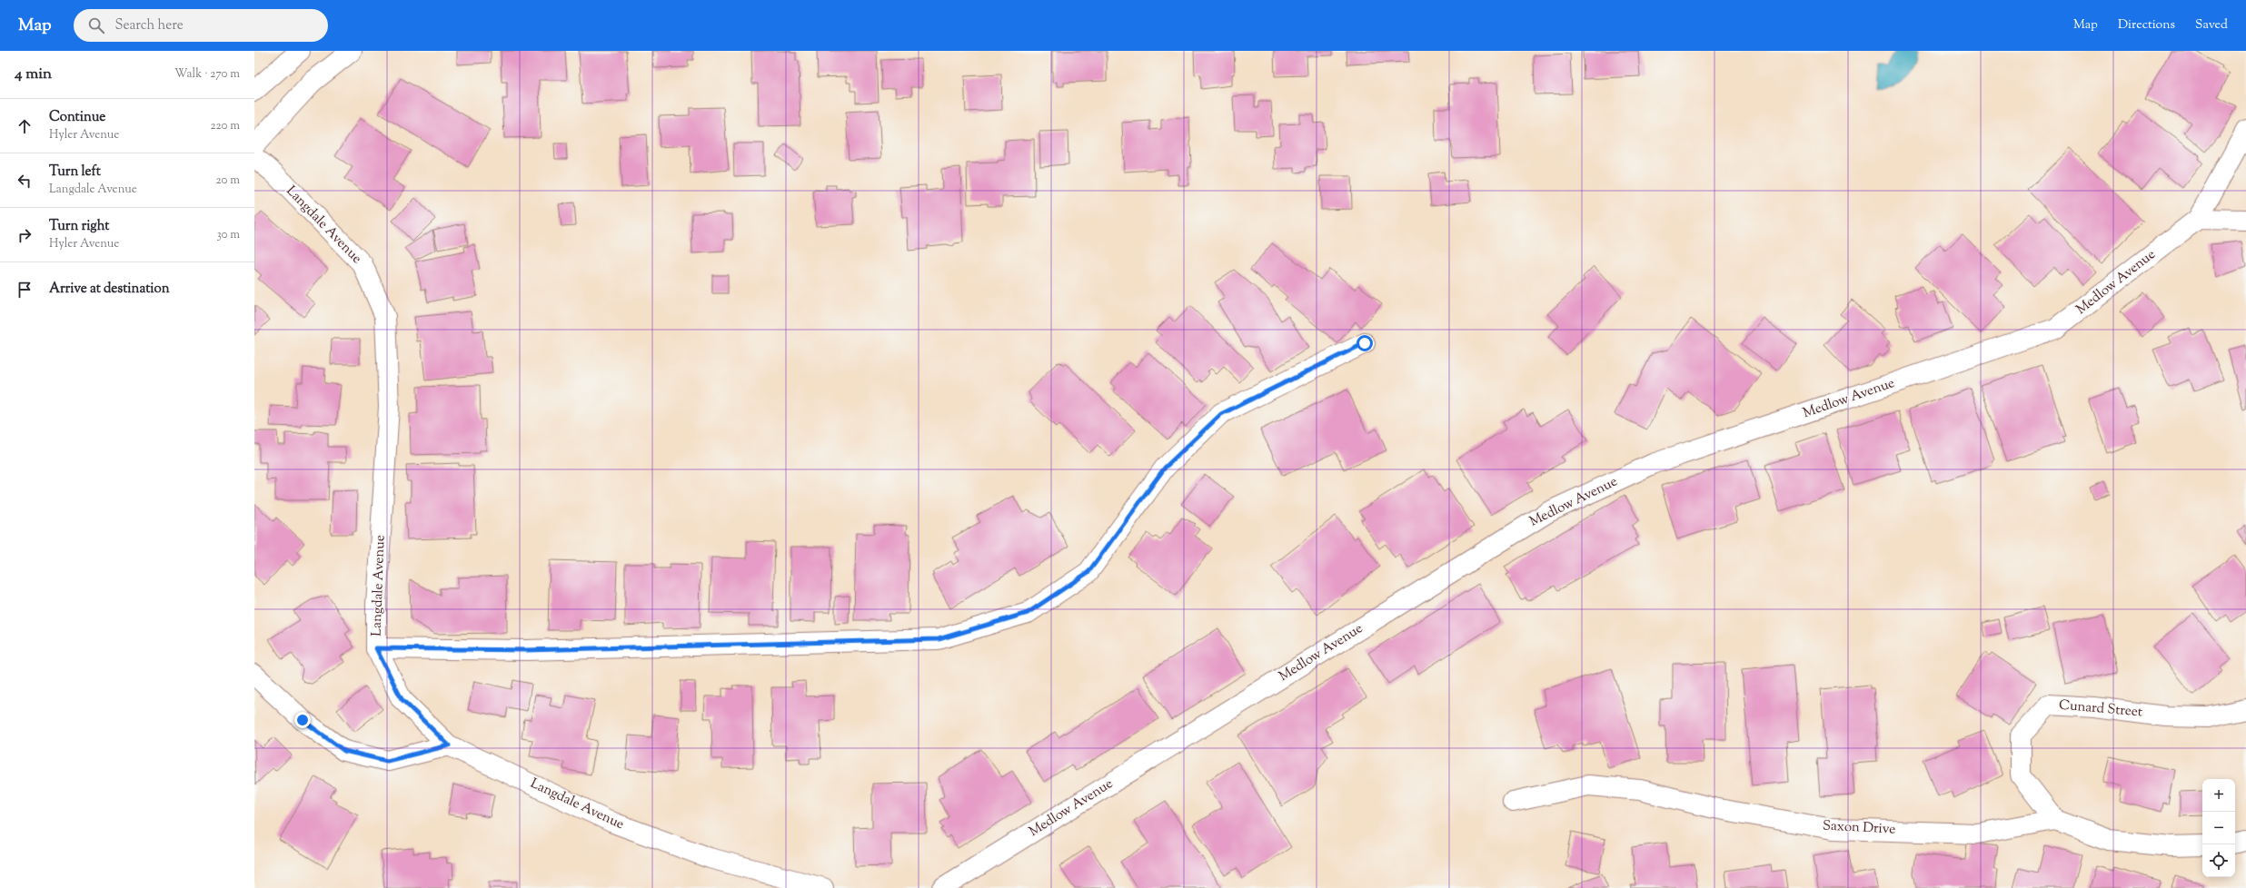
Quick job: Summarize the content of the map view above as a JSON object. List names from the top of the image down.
{
  "streets": {
    "street": [
      "Langdale Avenue",
      "Medlow Avenue",
      "Cunard Street",
      "Saxon Drive"
    ]
  },
  "crossings": [
    ["Cunard Street", "Saxon Drive"]
  ],
  "page": {
    "header": "Map",
    "search": "Search here",
    "nav": ["Map", "Directions", "Saved"],
    "heading": ["4 min", "Walk · 270 m"],
    "list": [
      ["Continue", "Hyler Avenue", "220 m"],
      ["Turn left", "Langdale Avenue", "20 m"],
      ["Turn right", "Hyler Avenue", "30 m"],
      "Arrive at destination"
    ],
    "map_buttons": ["+", "−"]
  }
}
